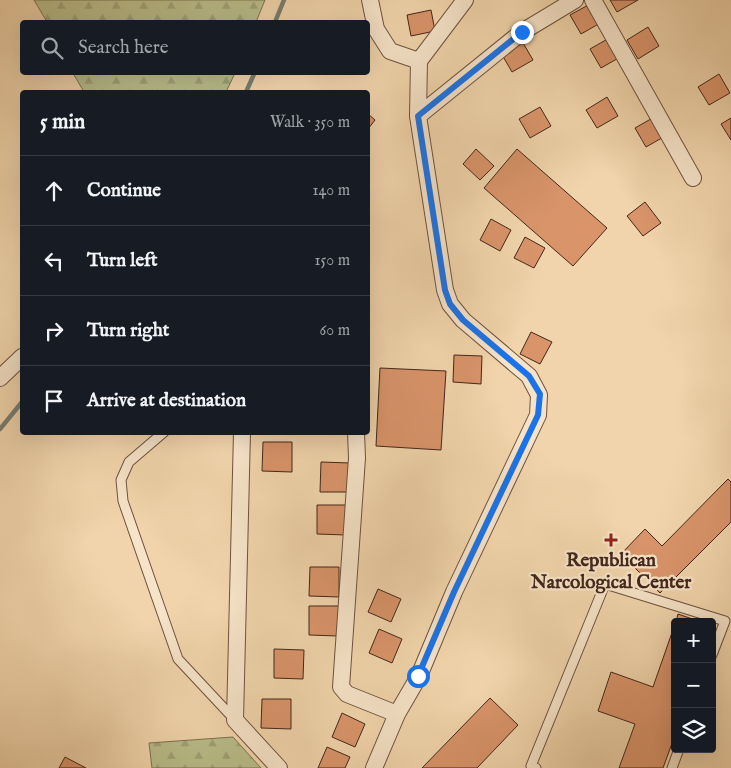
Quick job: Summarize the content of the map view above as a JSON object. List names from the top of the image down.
{
  "places": {
    "health": ["Republican Narcological Center"]
  },
  "page": {
    "search": "Search here",
    "heading": ["5 min", "Walk · 350 m"],
    "list": [
      ["Continue", "140 m"],
      ["Turn left", "150 m"],
      ["Turn right", "60 m"],
      "Arrive at destination"
    ],
    "map_buttons": ["+", "−"]
  }
}
